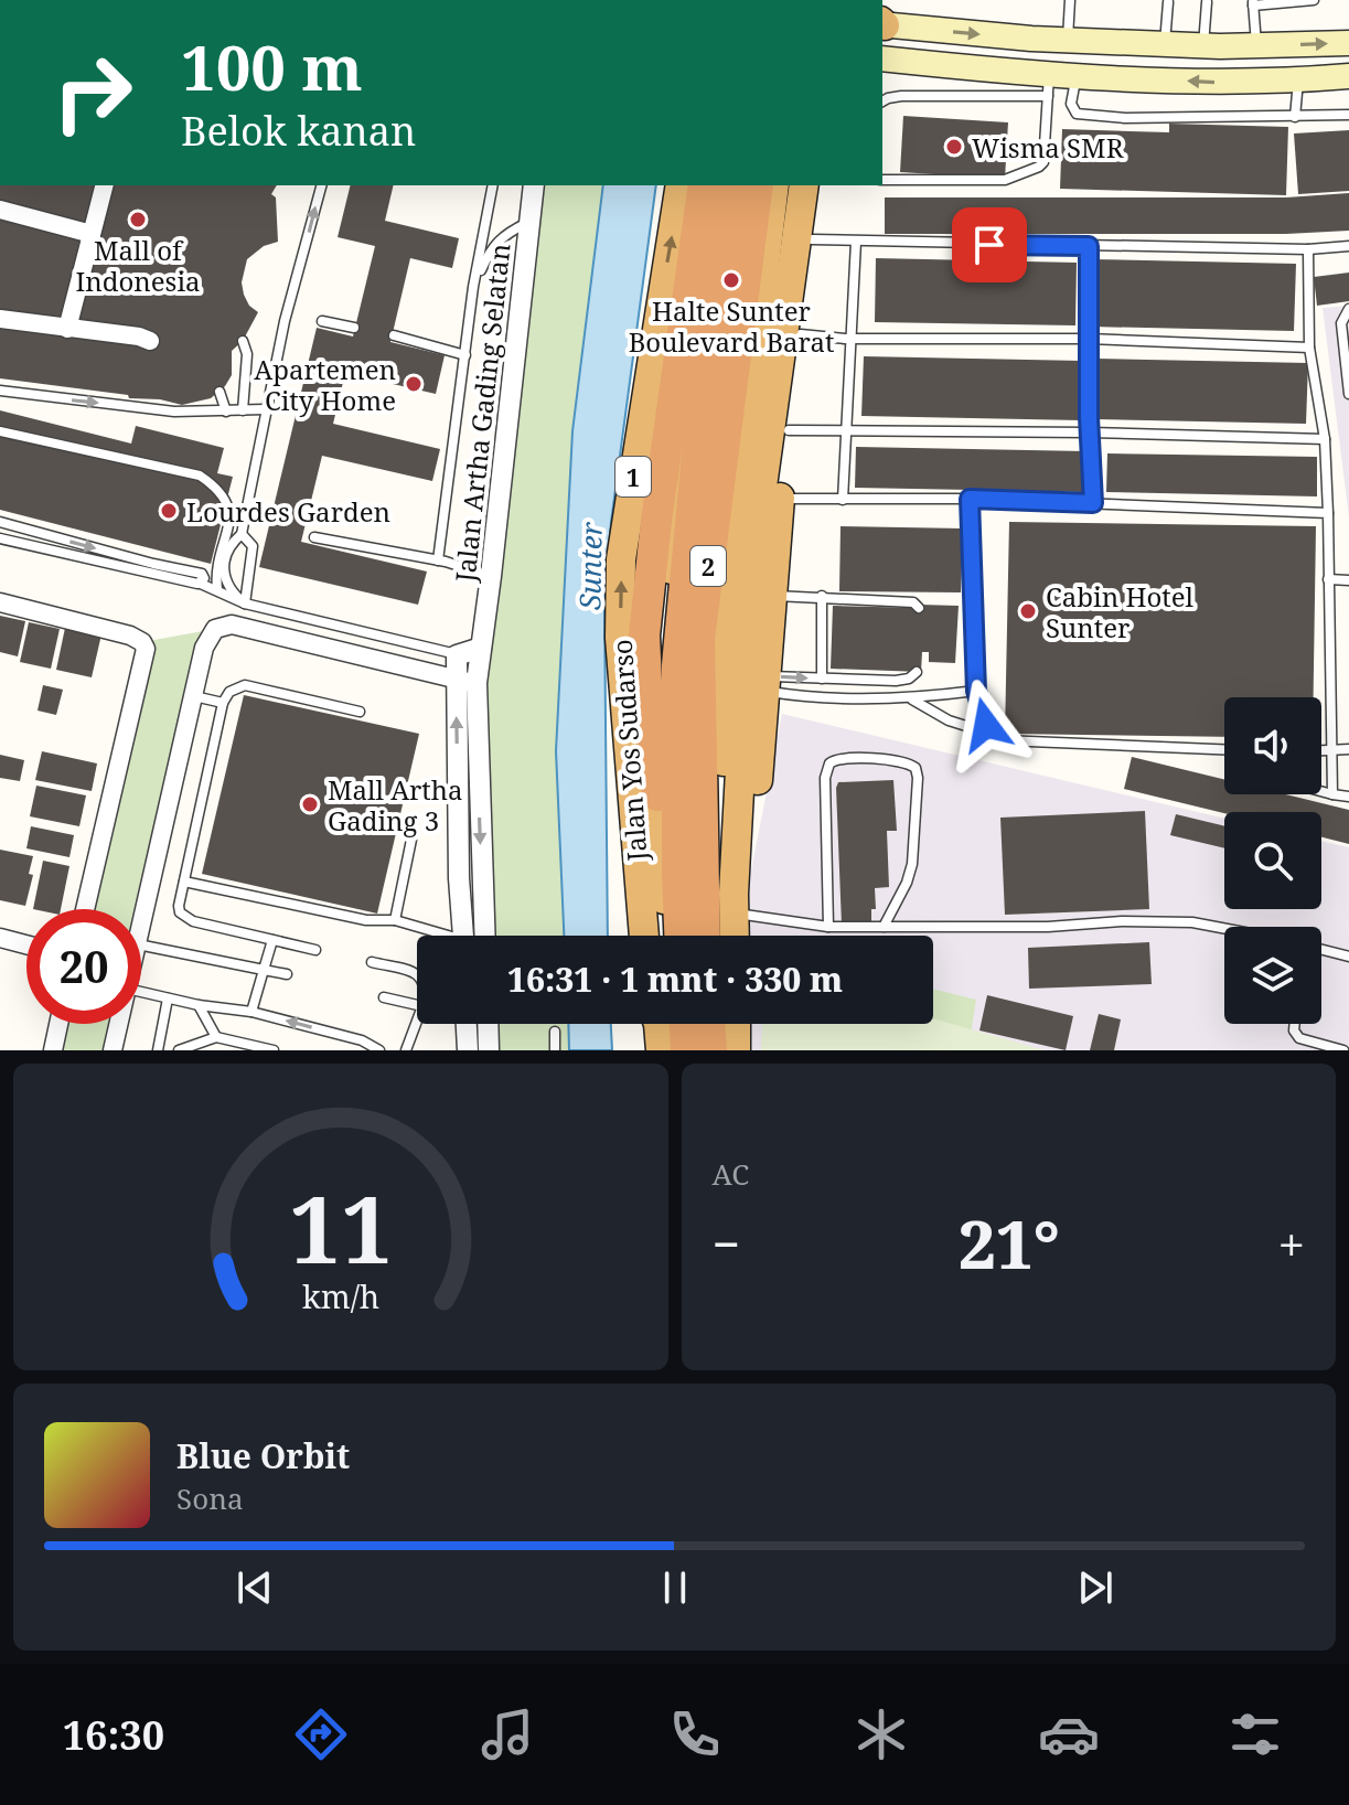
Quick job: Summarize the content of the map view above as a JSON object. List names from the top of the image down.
{
  "streets": {
    "highway": ["1", "2", "Jalan Yos Sudarso"],
    "street": ["Jalan Artha Gading Selatan"]
  },
  "water": ["Sunter"],
  "places": [
    "Wisma SMR",
    "Mall of Indonesia",
    "Halte Sunter Boulevard Barat",
    "Apartemen City Home",
    "Lourdes Garden",
    "Cabin Hotel Sunter",
    "Mall Artha Gading 3"
  ],
  "page": {
    "turn": ["100 m", "Belok kanan"],
    "limit": "20",
    "trip": "16:31 · 1 mnt · 330 m",
    "tile": "AC",
    "heat": ["−", "21°", "+"],
    "song": ["Blue Orbit", "Sona"],
    "tabs": "16:30",
    "gauge": ["11", "km/h"]
  }
}
